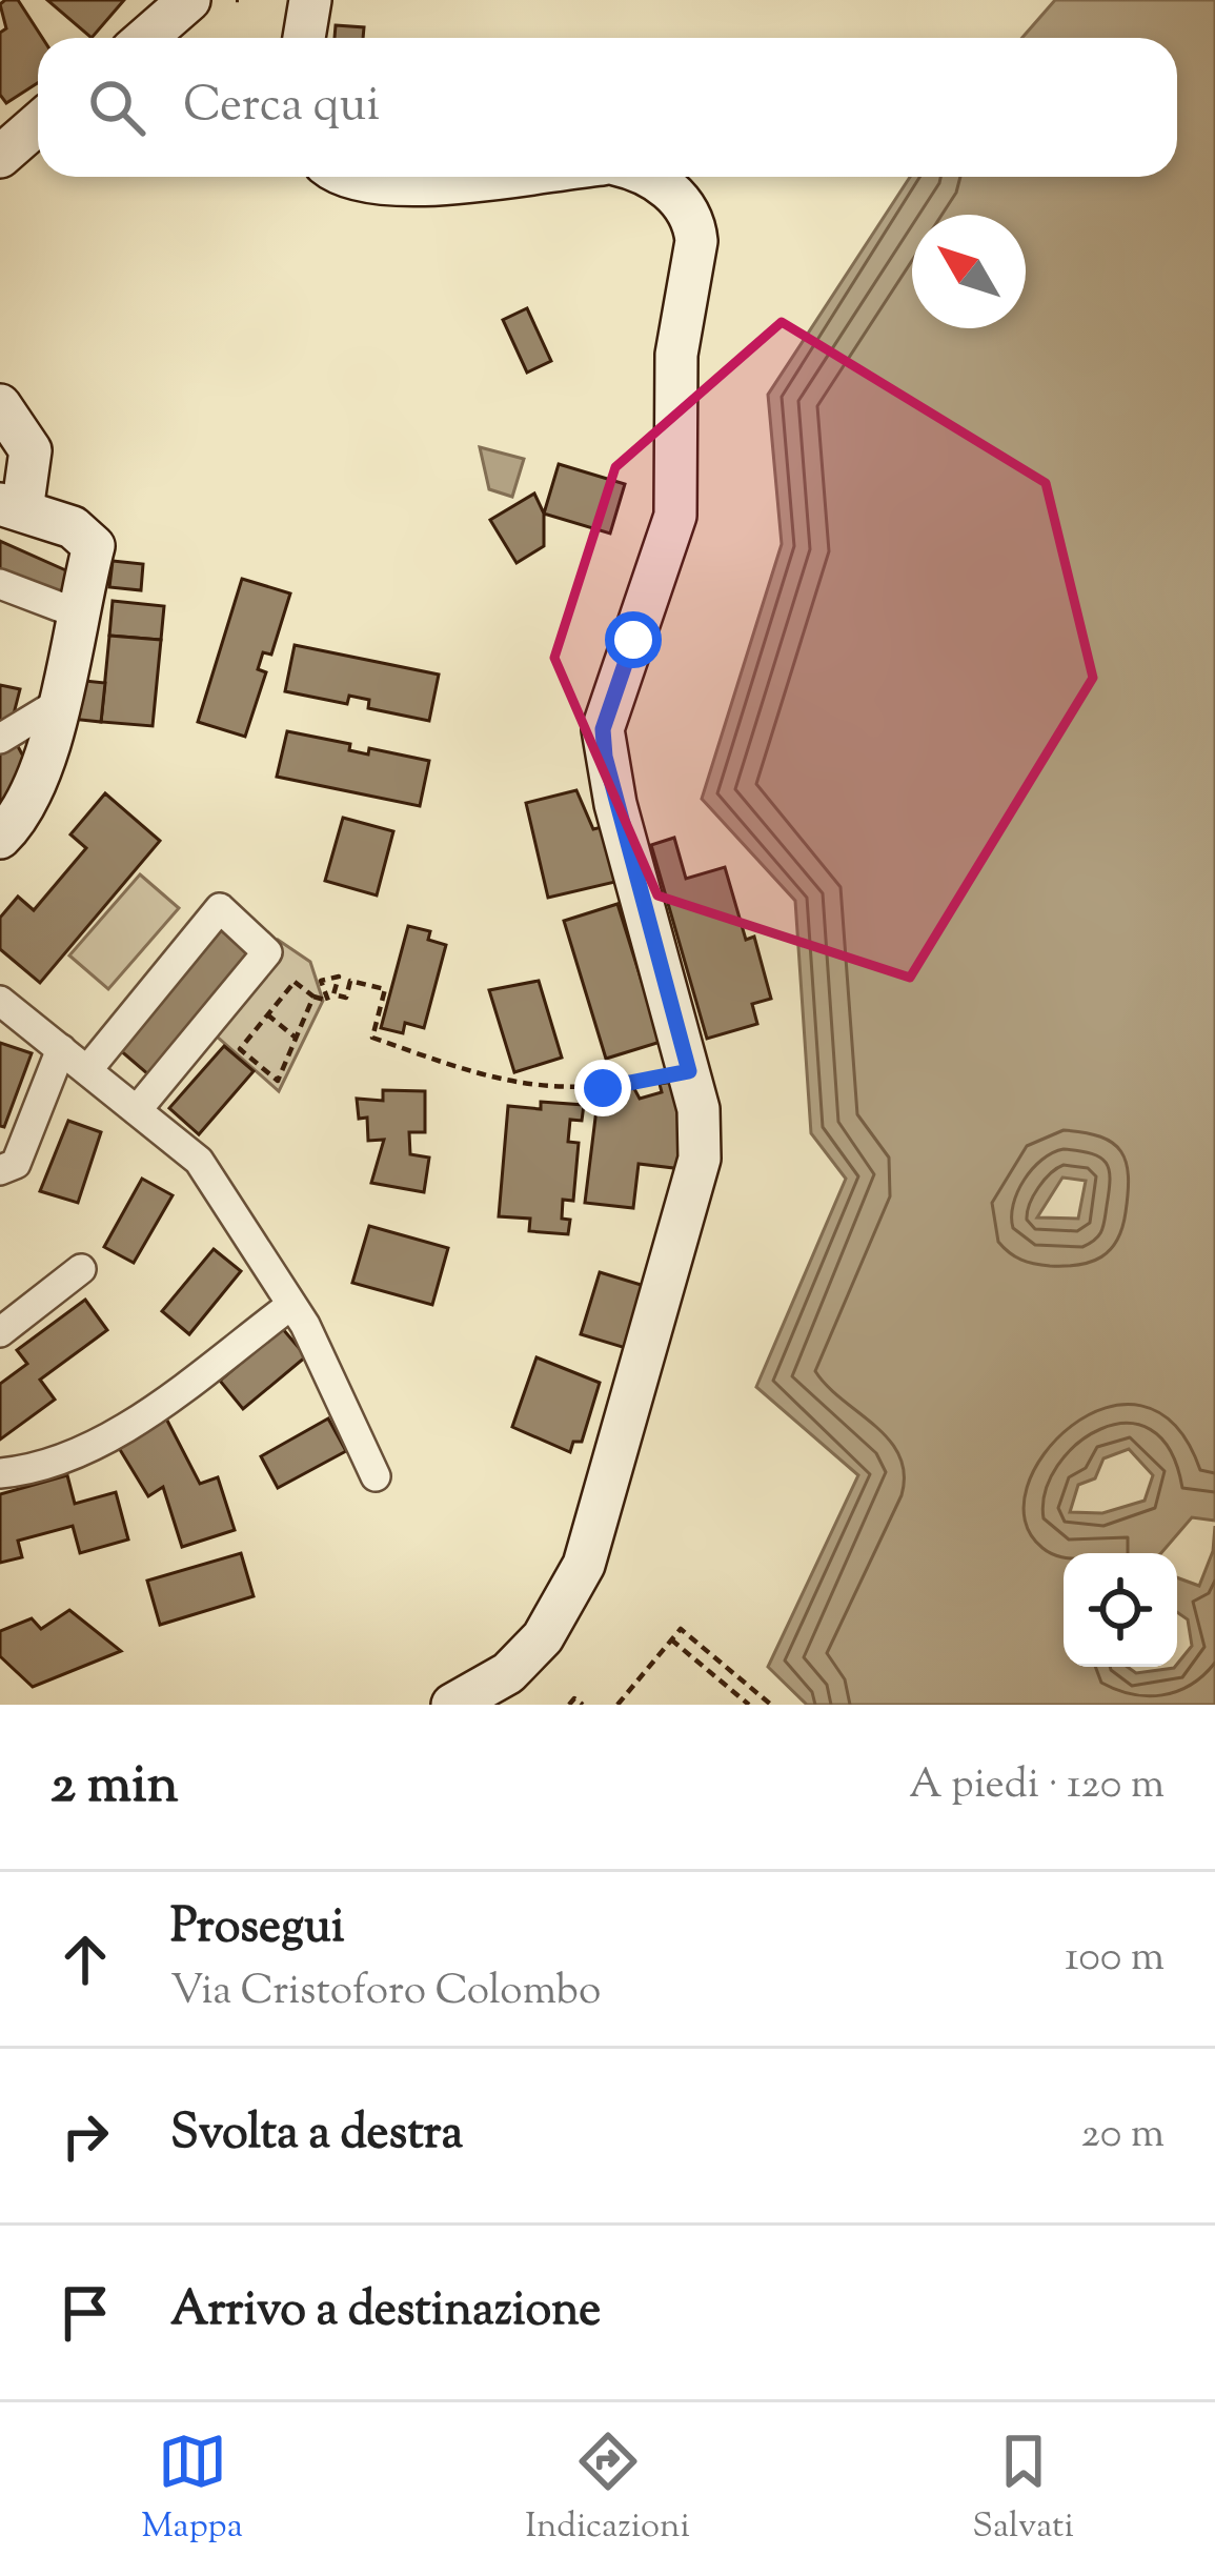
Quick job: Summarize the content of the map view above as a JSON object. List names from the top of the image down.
{
  "north": "top left",
  "page": {
    "search": "Cerca qui",
    "heading": ["2 min", "A piedi · 120 m"],
    "list": [
      ["Prosegui", "Via Cristoforo Colombo", "100 m"],
      ["Svolta a destra", "20 m"],
      "Arrivo a destinazione"
    ],
    "nav": ["Mappa", "Indicazioni", "Salvati"]
  }
}
